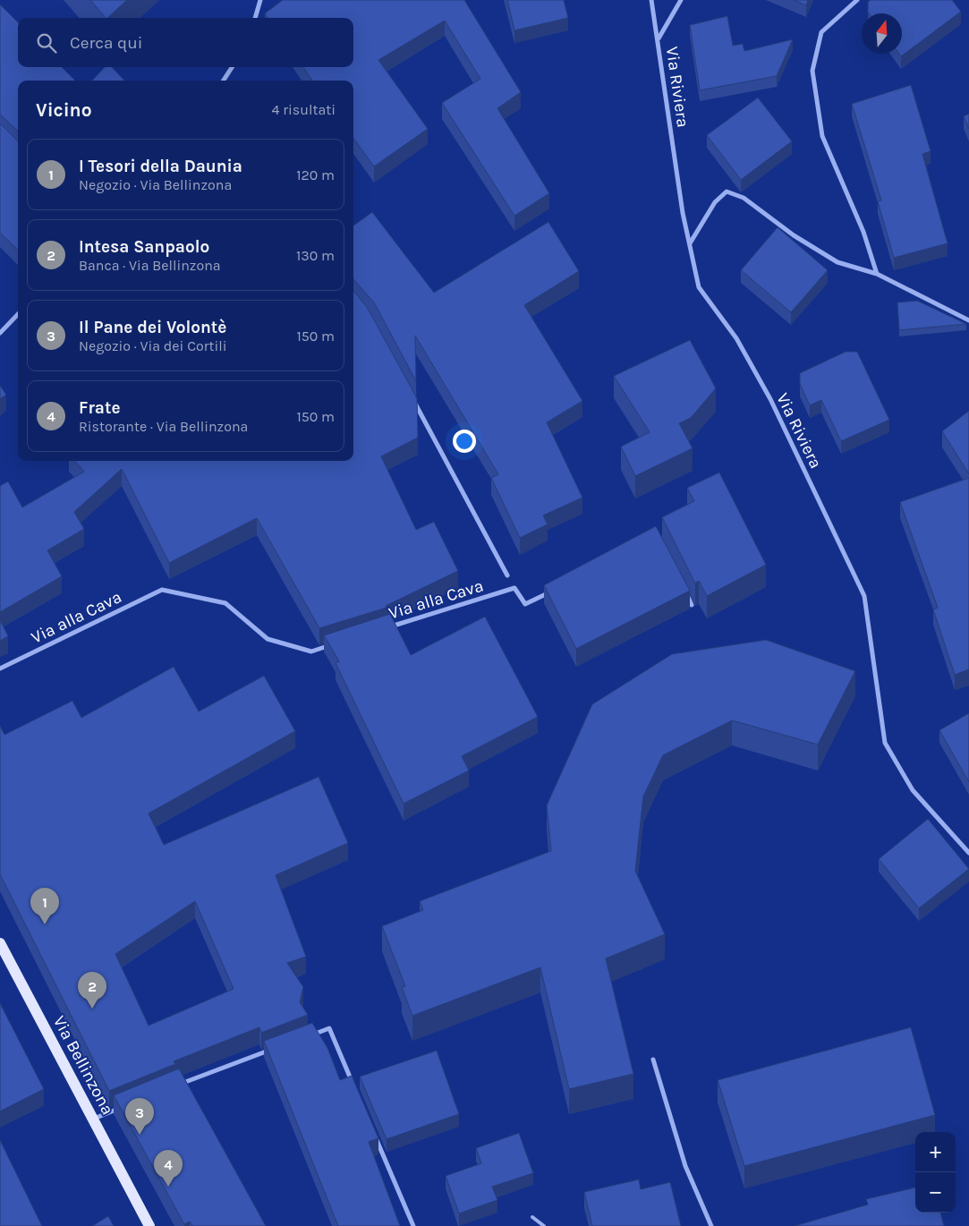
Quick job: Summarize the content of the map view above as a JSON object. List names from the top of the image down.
{
  "streets": {
    "main road": ["Via Bellinzona"],
    "street": ["Via Riviera", "Via alla Cava"]
  },
  "north": "top",
  "page": {
    "search": "Cerca qui",
    "heading": ["Vicino", "4 risultati"],
    "list": [
      {
        "mark": "1",
        "name": "I Tesori della Daunia",
        "note": "Negozio · Via Bellinzona",
        "value": "120 m"
      },
      {
        "mark": "2",
        "name": "Intesa Sanpaolo",
        "note": "Banca · Via Bellinzona",
        "value": "130 m"
      },
      {
        "mark": "3",
        "name": "Il Pane dei Volontè",
        "note": "Negozio · Via dei Cortili",
        "value": "150 m"
      },
      {
        "mark": "4",
        "name": "Frate",
        "note": "Ristorante · Via Bellinzona",
        "value": "150 m"
      }
    ],
    "pins": [
      "1",
      "2",
      "3",
      "4"
    ],
    "map_buttons": ["+", "−"]
  }
}
